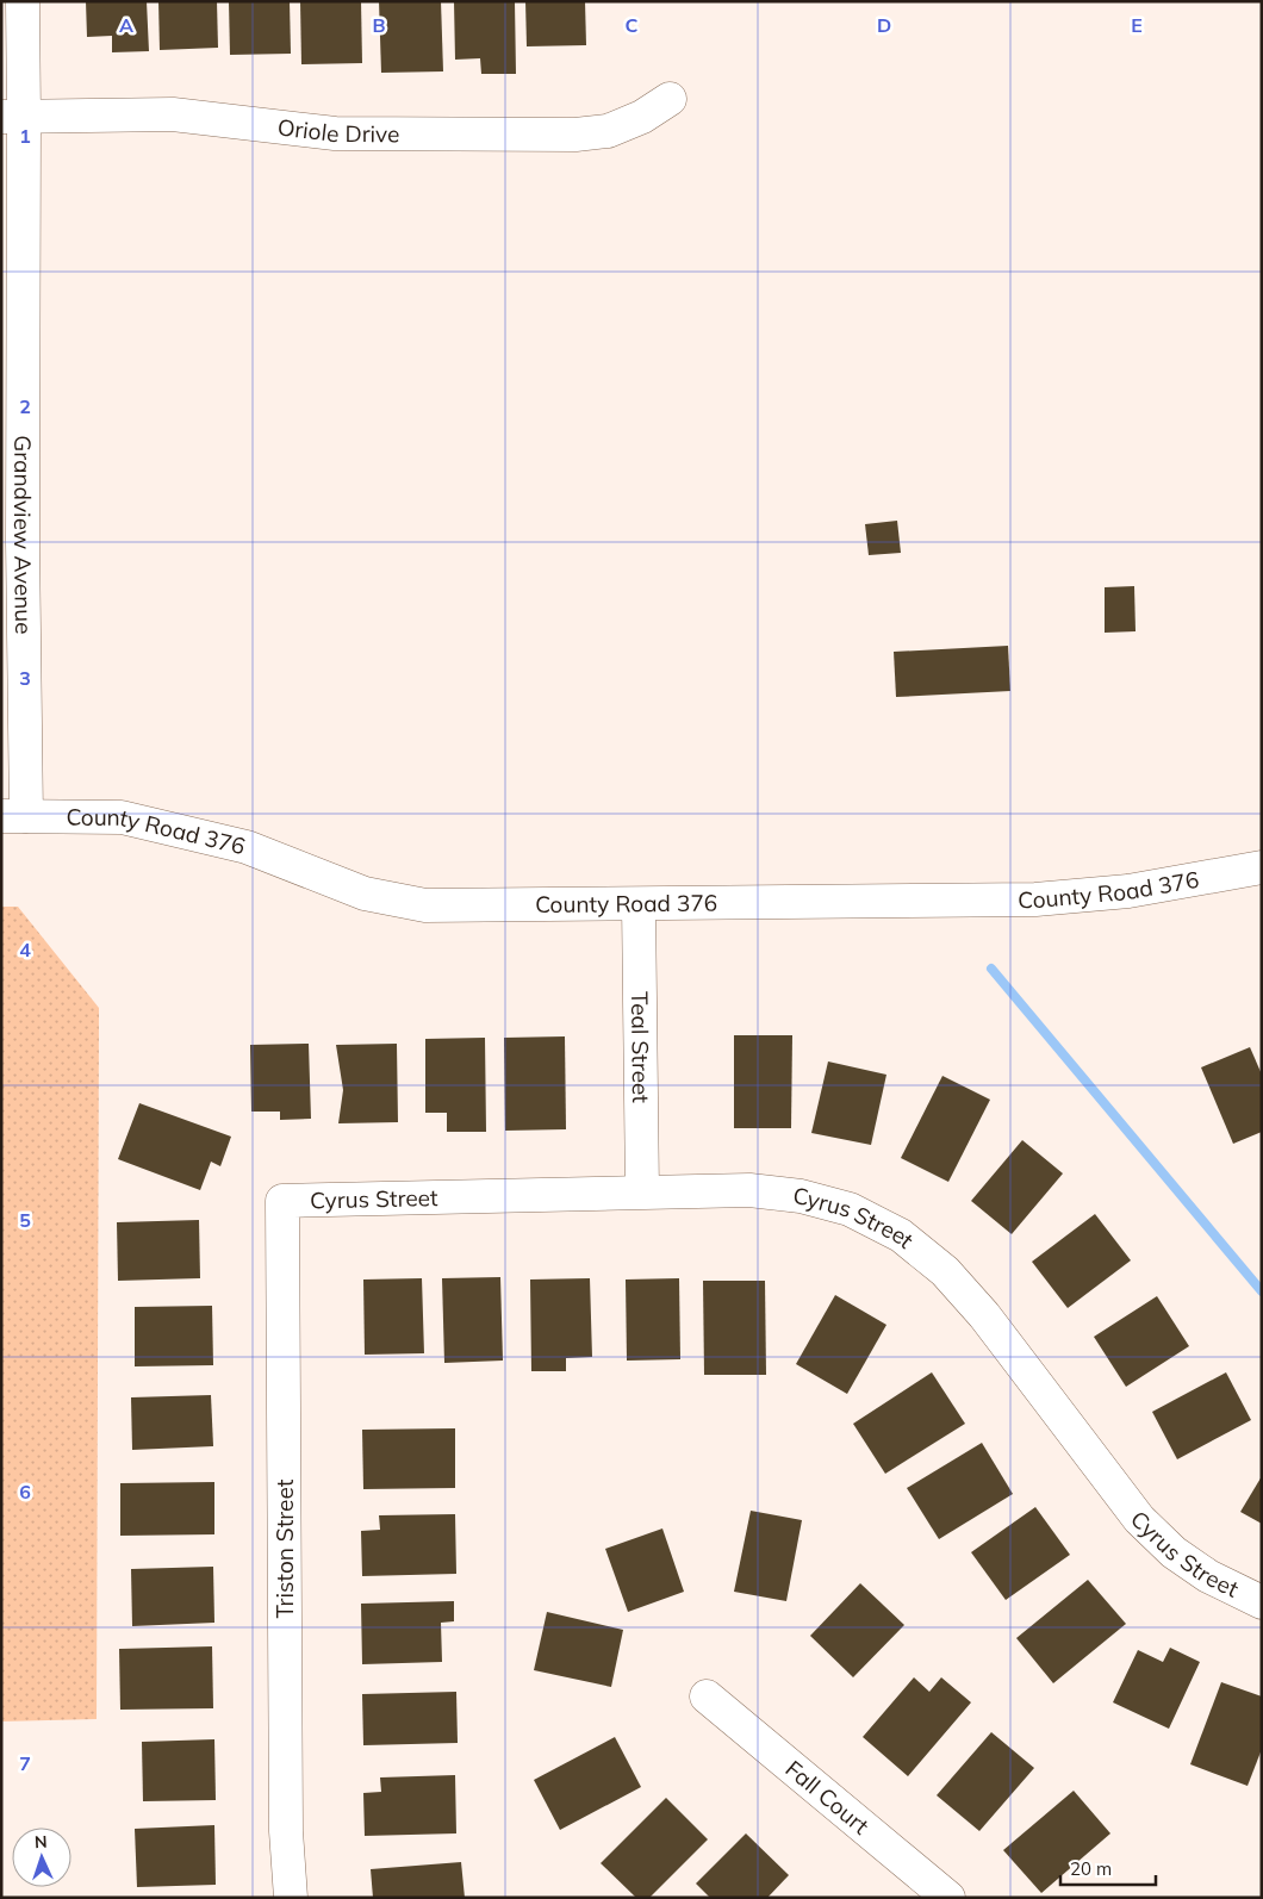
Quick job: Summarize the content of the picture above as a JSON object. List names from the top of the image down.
{
  "streets": {
    "street": [
      "Oriole Drive",
      "Grandview Avenue",
      "County Road 376",
      "Teal Street",
      "Cyrus Street",
      "Triston Street",
      "Fall Court"
    ]
  },
  "crossings": [
    ["Oriole Drive", "Grandview Avenue"],
    ["Grandview Avenue", "County Road 376"],
    ["County Road 376", "Teal Street"],
    ["Teal Street", "Cyrus Street"],
    ["Cyrus Street", "Triston Street"]
  ],
  "scale_bar": "20 m",
  "north": "top",
  "grid": {
    "columns": [
      "A",
      "B",
      "C",
      "D",
      "E"
    ],
    "rows": [
      "1",
      "2",
      "3",
      "4",
      "5",
      "6",
      "7"
    ]
  }
}
